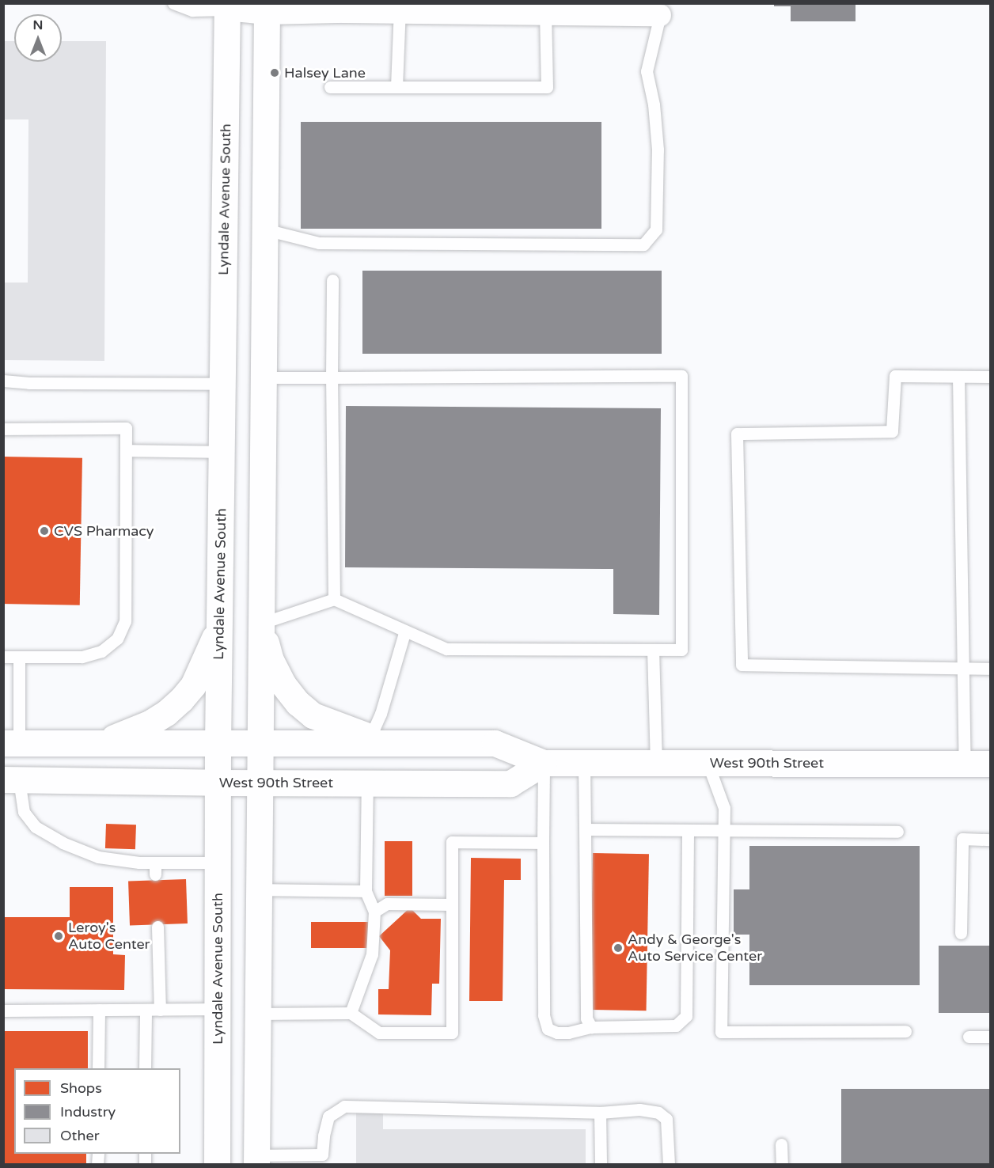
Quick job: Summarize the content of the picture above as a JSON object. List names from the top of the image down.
{
  "streets": {
    "main road": ["Lyndale Avenue South", "West 90th Street"]
  },
  "crossings": [
    ["Lyndale Avenue South", "West 90th Street"]
  ],
  "places": [
    "Halsey Lane",
    "CVS Pharmacy",
    "Leroy's Auto Center",
    "Andy & George's Auto Service Center"
  ],
  "legend": ["Shops", "Industry", "Other"],
  "north": "top"
}
